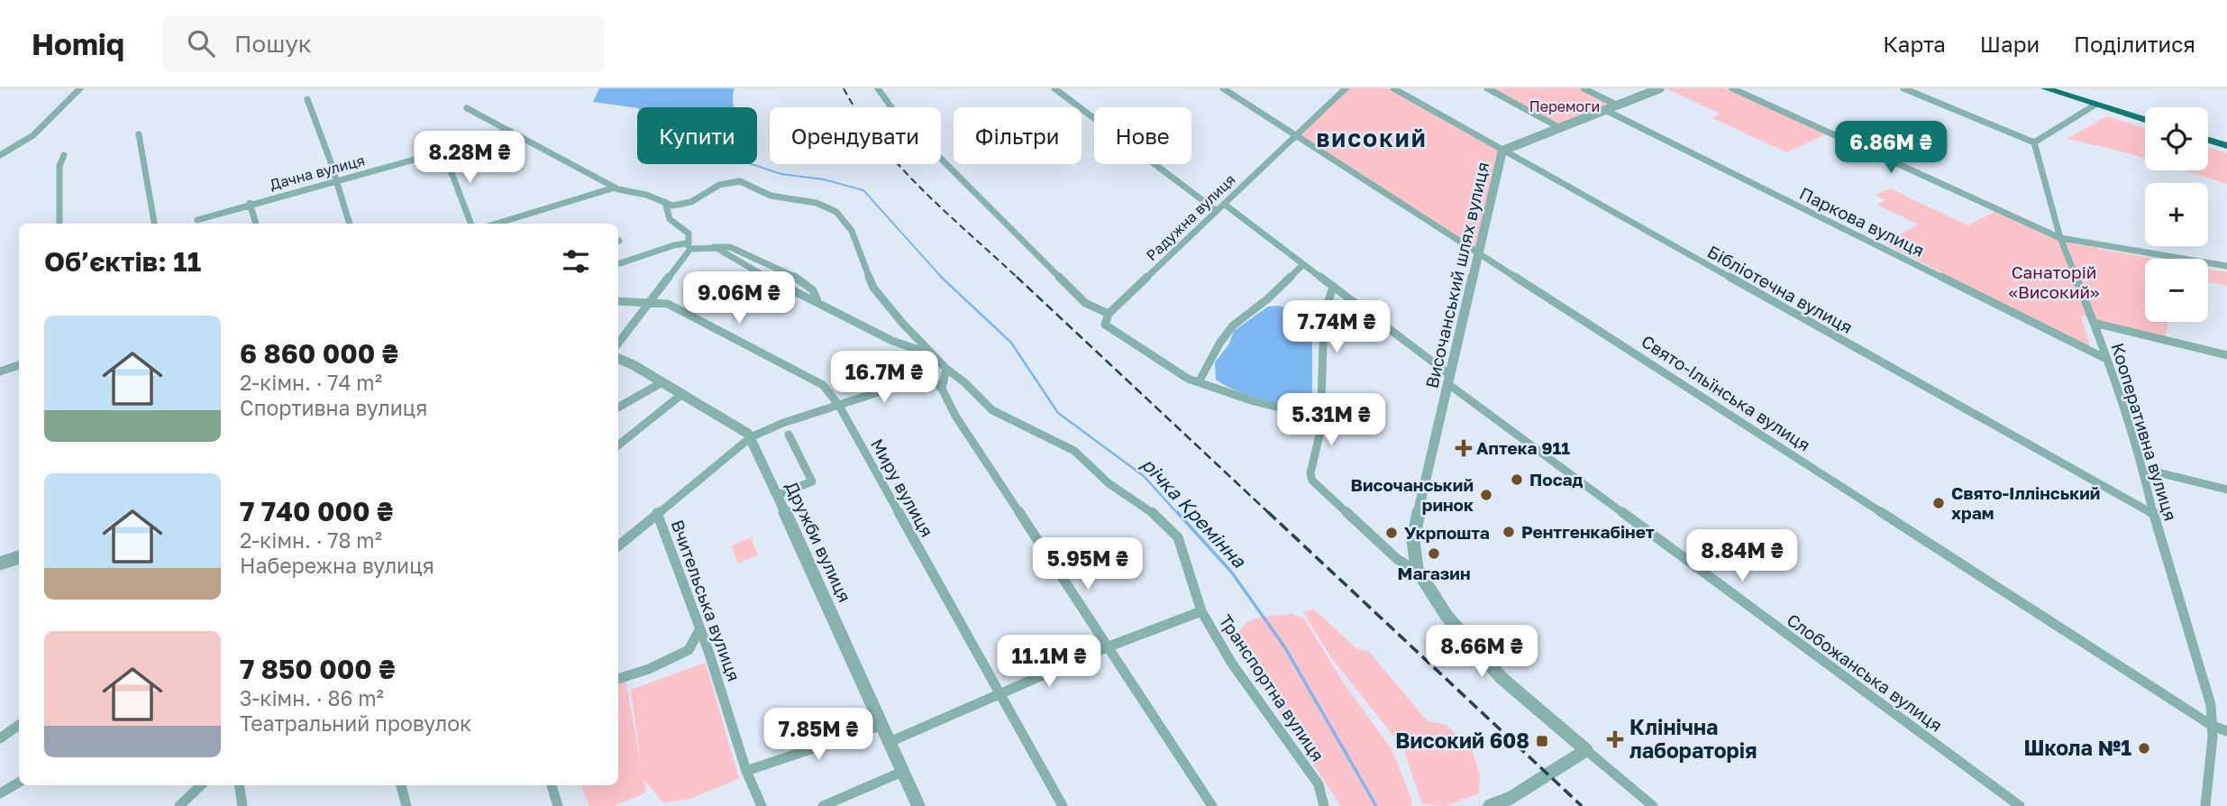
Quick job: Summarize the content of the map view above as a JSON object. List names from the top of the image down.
{
  "streets": {
    "street": [
      "Дачна вулиця",
      "Радужна вулиця",
      "Паркова вулиця",
      "Височанський шлях вулиця",
      "Бібліотечна вулиця",
      "Свято-Ільїнська вулиця",
      "Кооперативна вулиця",
      "Миру вулиця",
      "Дружби вулиця",
      "Вчительська вулиця",
      "Слобожанська вулиця",
      "Транспортна вулиця"
    ]
  },
  "crossings": [
    ["Радужна вулиця", "Свято-Ільїнська вулиця"],
    ["Радужна вулиця", "Слобожанська вулиця"],
    ["Паркова вулиця", "Височанський шлях вулиця"],
    ["Паркова вулиця", "Кооперативна вулиця"],
    ["Височанський шлях вулиця", "Бібліотечна вулиця"],
    ["Височанський шлях вулиця", "Свято-Ільїнська вулиця"],
    ["Височанський шлях вулиця", "Слобожанська вулиця"],
    ["Бібліотечна вулиця", "Кооперативна вулиця"],
    ["Свято-Ільїнська вулиця", "Кооперативна вулиця"]
  ],
  "districts": ["ВИСОКИЙ"],
  "water": ["річка Кремінна"],
  "parks": ["Перемоги", "Санаторій «Високий»"],
  "places": {
    "health": ["Аптека 911", "Клінічна лабораторія"],
    "other": [
      "Посад",
      "Височанський ринок",
      "Свято-Іллінський храм",
      "Рентгенкабінет",
      "Укрпошта",
      "Магазин",
      "Школа №1"
    ],
    "transit": ["Високий 608"]
  },
  "page": {
    "header": "Homiq",
    "search": "Пошук",
    "nav": ["Карта", "Шари", "Поділитися"],
    "map_buttons": ["+", "−"],
    "chip": [
      "Купити",
      "Орендувати",
      "Фільтри",
      "Нове"
    ],
    "price": [
      "6.86M ₴",
      "8.28M ₴",
      "9.06M ₴",
      "7.74M ₴",
      "16.7M ₴",
      "5.31M ₴",
      "8.84M ₴",
      "5.95M ₴",
      "8.66M ₴",
      "11.1M ₴",
      "7.85M ₴"
    ],
    "heading": "Об’єктів: 11",
    "list": [
      {
        "name": "6 860 000 ₴",
        "note": "2-кімн. · 74 m² · Спортивна вулиця"
      },
      {
        "name": "7 740 000 ₴",
        "note": "2-кімн. · 78 m² · Набережна вулиця"
      },
      {
        "name": "7 850 000 ₴",
        "note": "3-кімн. · 86 m² · Театральний провулок"
      }
    ]
  }
}
